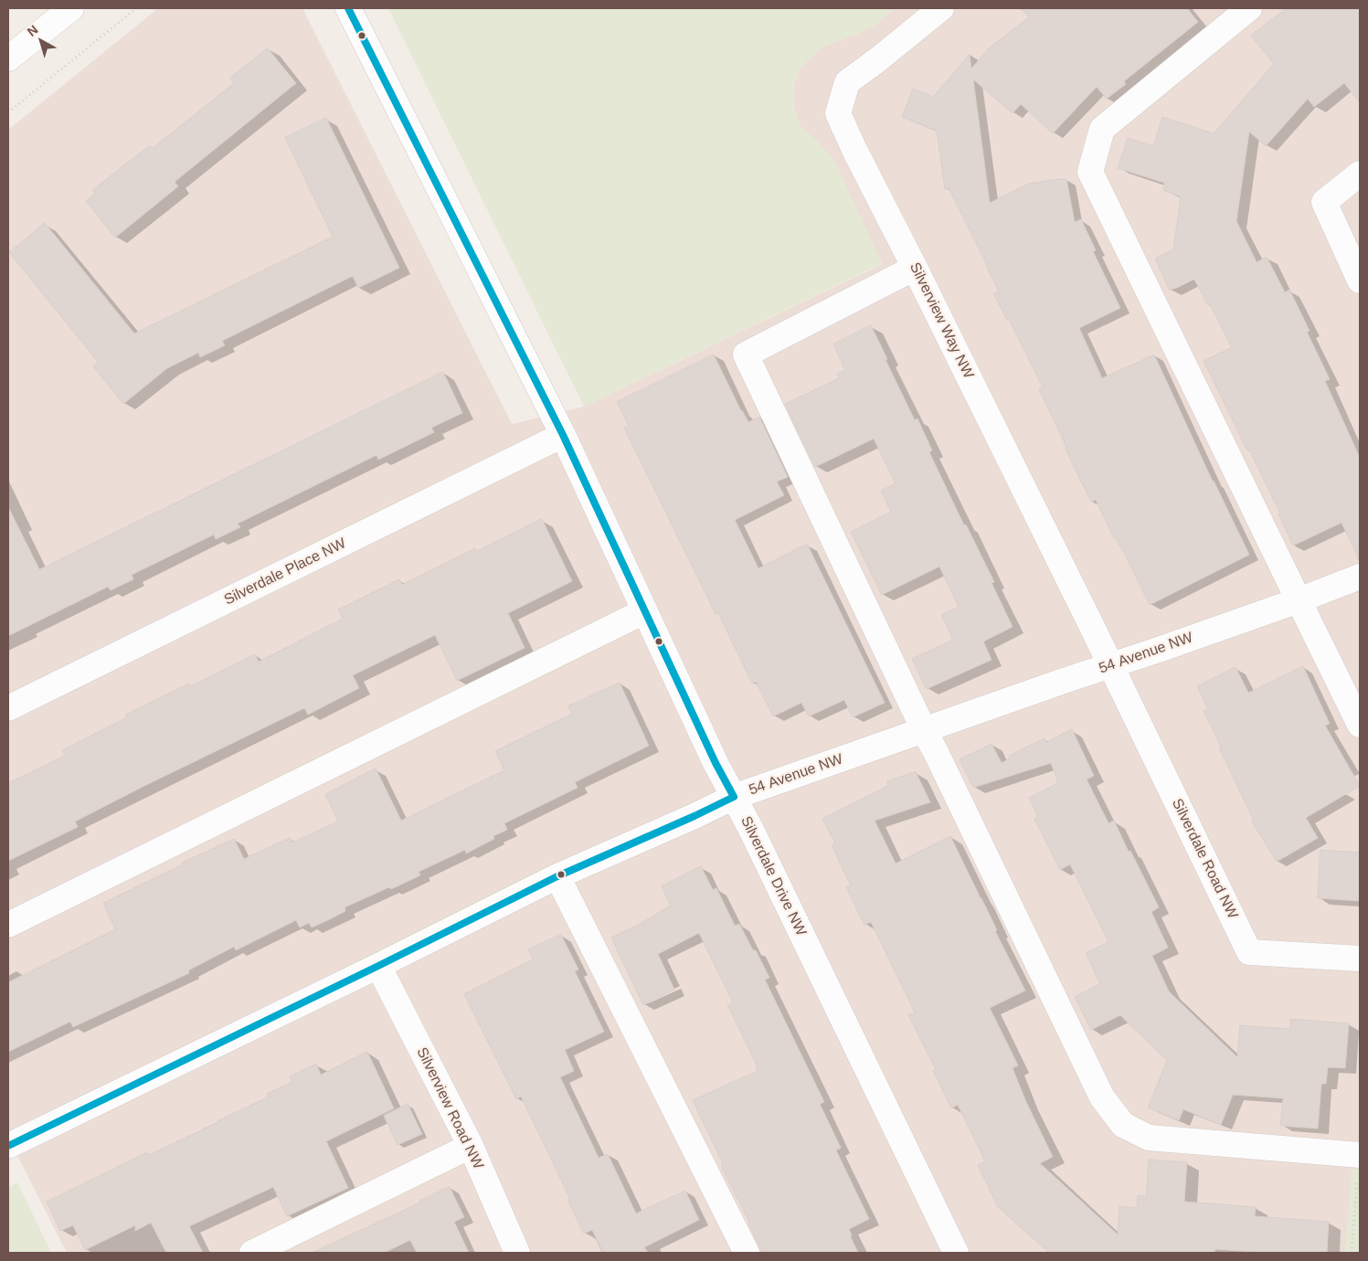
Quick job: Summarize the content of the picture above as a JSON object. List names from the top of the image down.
{
  "streets": {
    "street": [
      "Silverview Way NW",
      "Silverdale Place NW",
      "54 Avenue NW",
      "Silverdale Road NW",
      "Silverdale Drive NW",
      "Silverview Road NW"
    ]
  },
  "crossings": [
    ["Silverview Way NW", "54 Avenue NW"],
    ["Silverview Way NW", "Silverdale Road NW"],
    ["Silverdale Place NW", "Silverdale Drive NW"],
    ["54 Avenue NW", "Silverdale Road NW"],
    ["54 Avenue NW", "Silverdale Drive NW"],
    ["54 Avenue NW", "Silverview Road NW"]
  ],
  "north": "top left"
}
